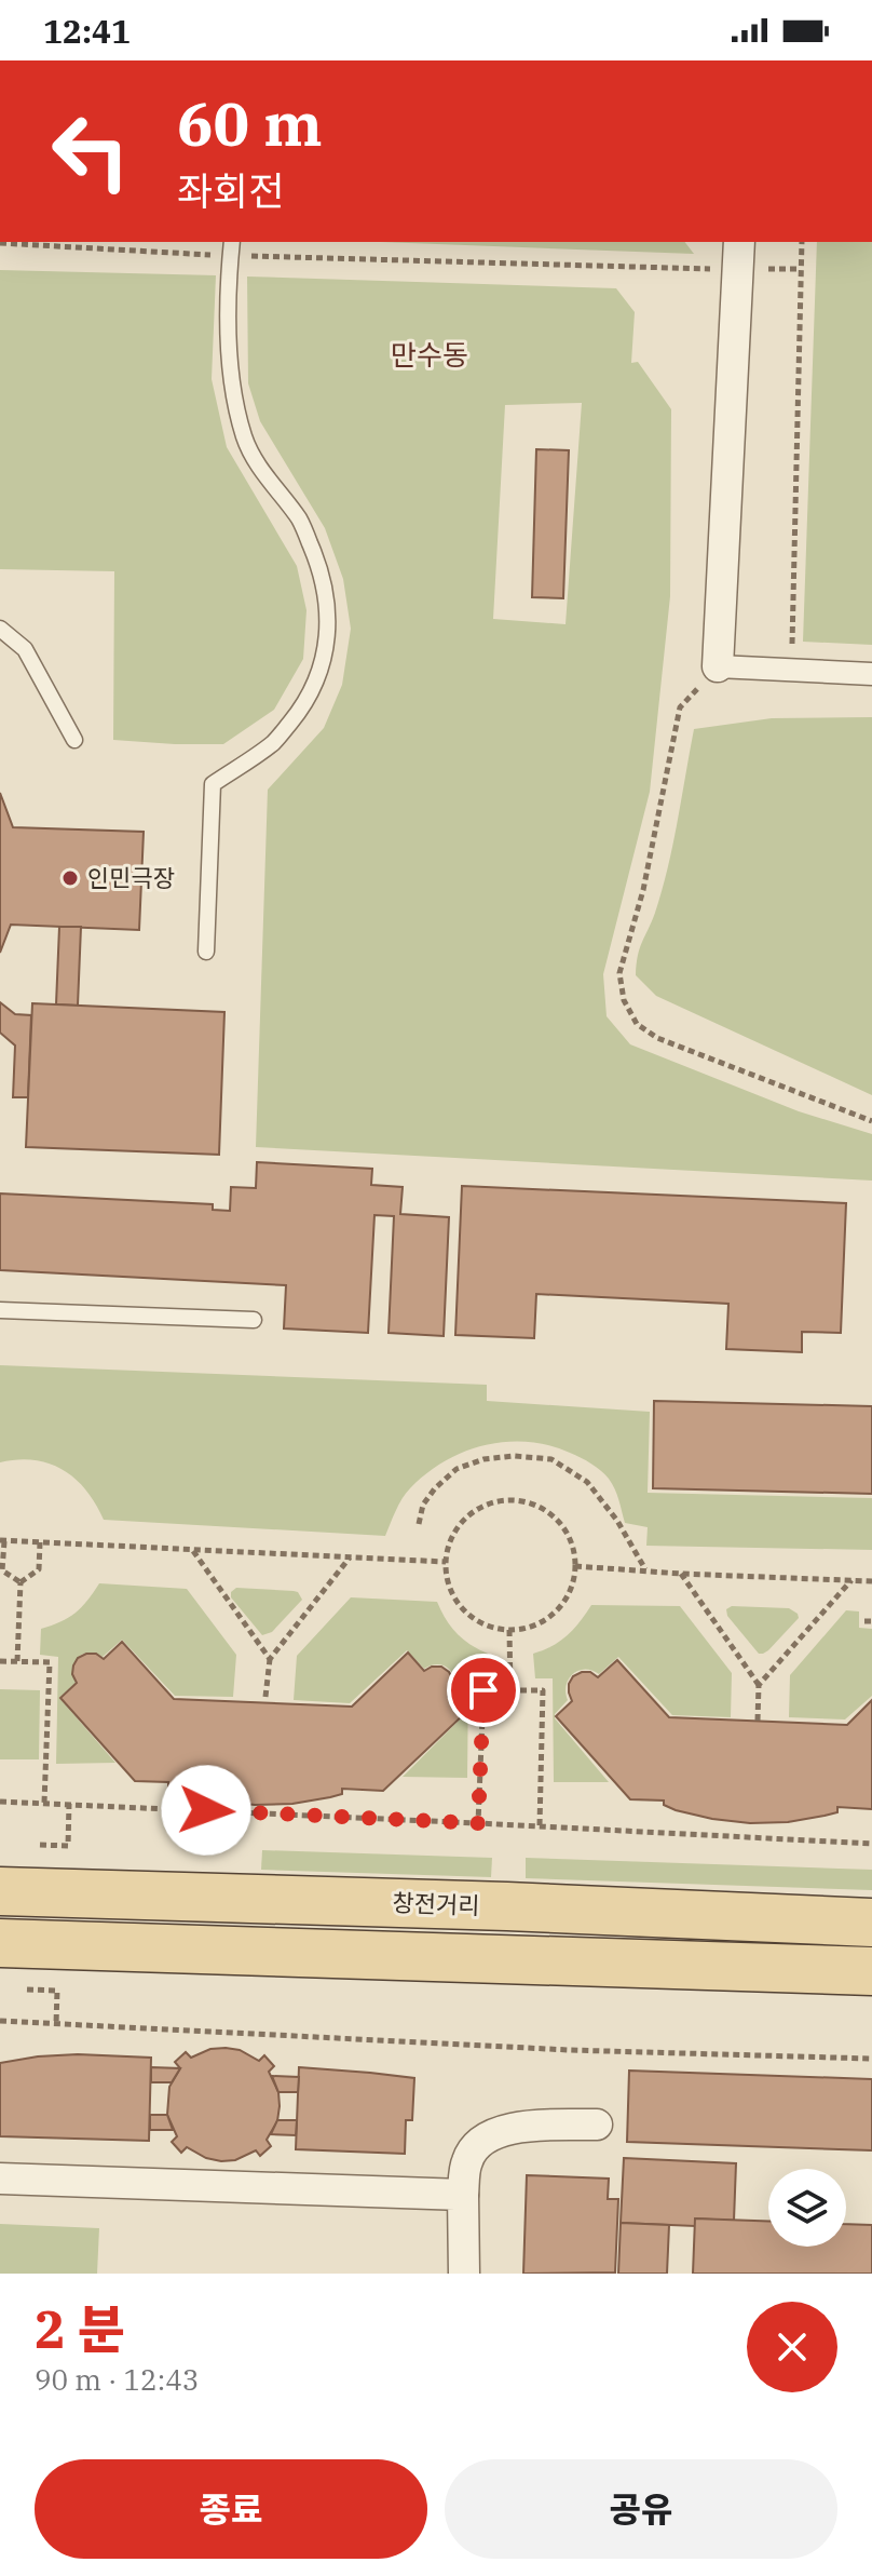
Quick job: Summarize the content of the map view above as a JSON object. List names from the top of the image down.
{
  "streets": {
    "main road": ["창전거리"]
  },
  "districts": ["만수동"],
  "places": ["인민극장"],
  "page": {
    "status": "12:41",
    "turn": ["60 m", "좌회전"],
    "heading": ["2 분", "90 m · 12:43"],
    "buttons": ["종료", "공유"]
  }
}
